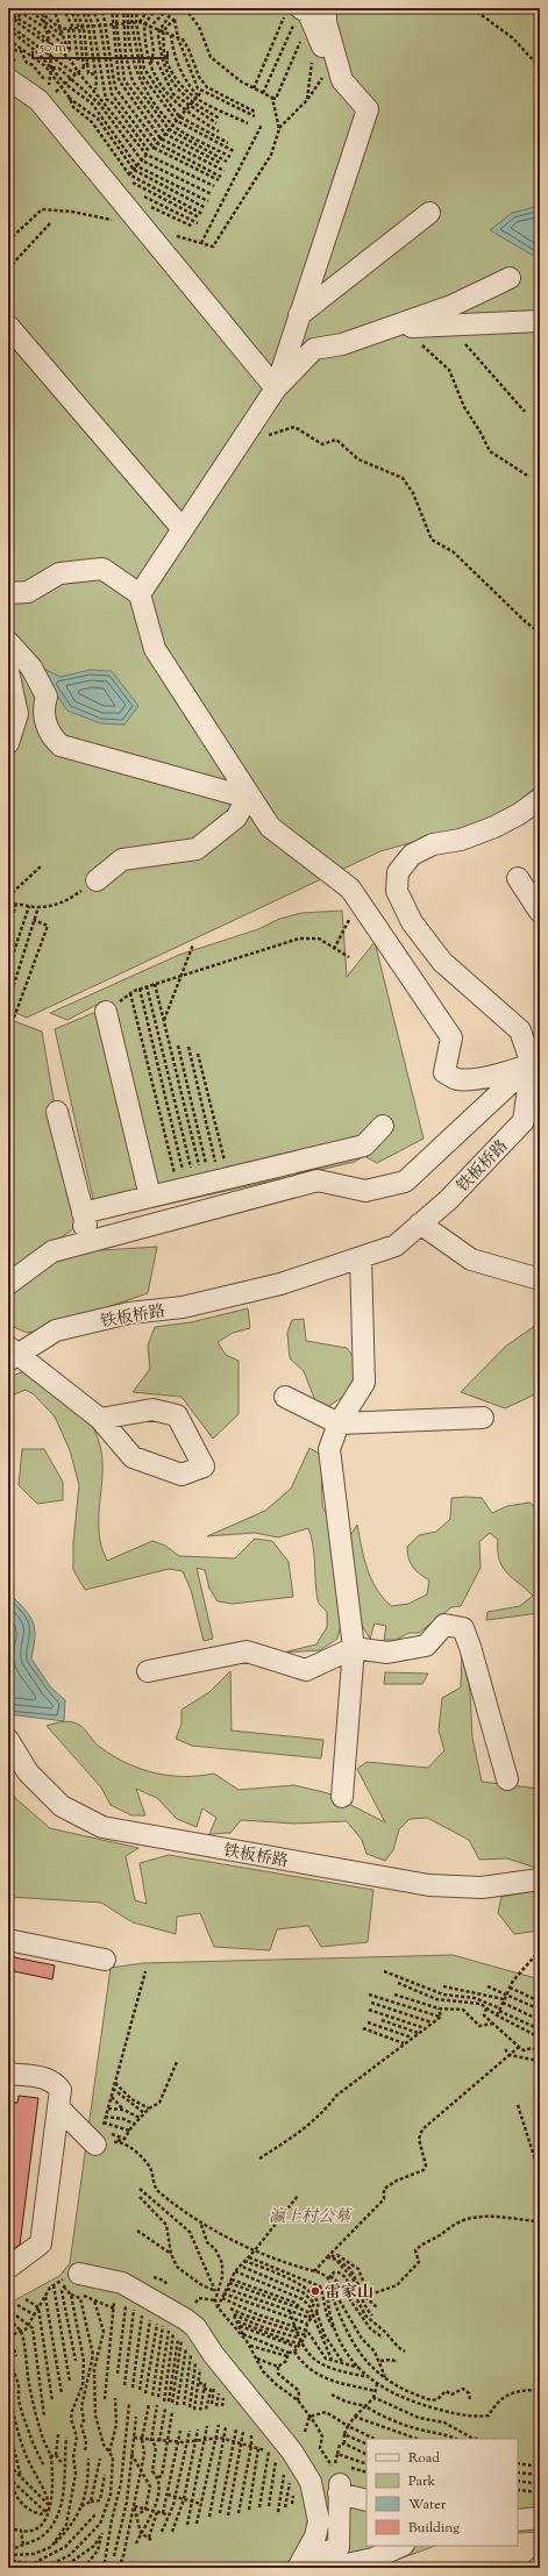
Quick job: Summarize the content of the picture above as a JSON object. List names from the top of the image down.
{
  "streets": {
    "street": ["铁板桥路"]
  },
  "parks": ["瀛上村公墓"],
  "places": ["雷家山"],
  "legend": [
    "Road",
    "Park",
    "Water",
    "Building"
  ],
  "scale_bar": "50 m"
}
